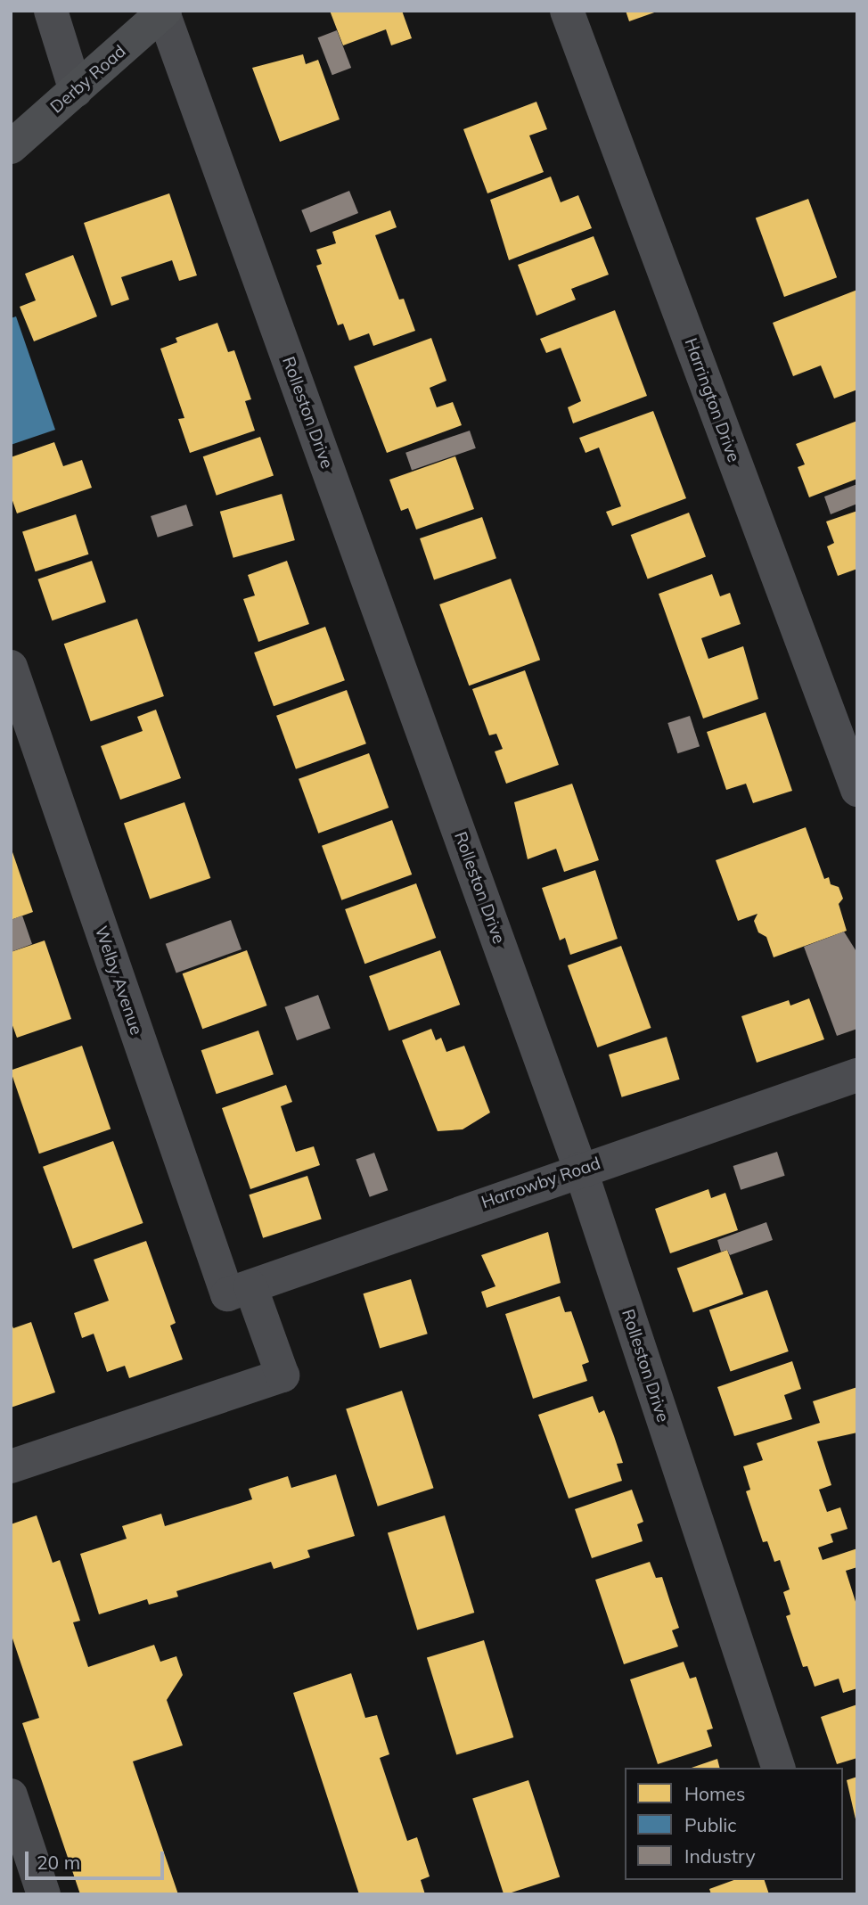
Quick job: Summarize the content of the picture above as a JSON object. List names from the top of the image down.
{
  "streets": {
    "main road": ["Derby Road"],
    "street": [
      "Harrington Drive",
      "Rolleston Drive",
      "Welby Avenue",
      "Harrowby Road"
    ]
  },
  "crossings": [
    ["Derby Road", "Rolleston Drive"],
    ["Rolleston Drive", "Harrowby Road"],
    ["Welby Avenue", "Harrowby Road"]
  ],
  "legend": ["Homes", "Public", "Industry"],
  "scale_bar": "20 m"
}
